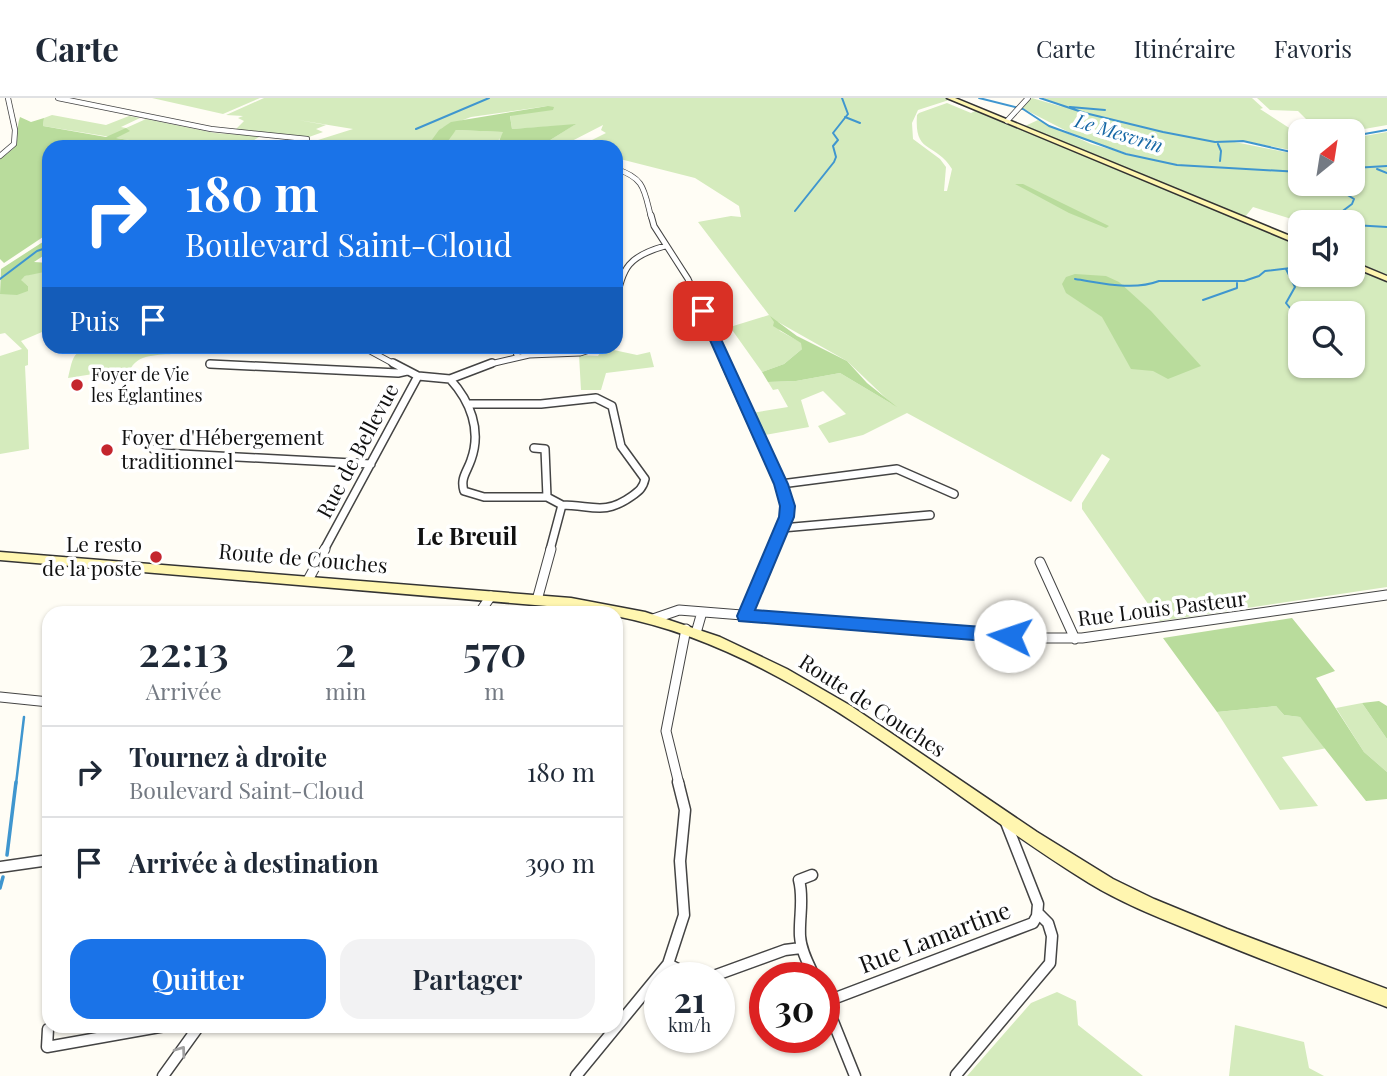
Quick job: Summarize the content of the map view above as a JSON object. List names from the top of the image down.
{
  "streets": {
    "main road": ["Route de Couches"],
    "street": ["Rue de Bellevue", "Rue Louis Pasteur", "Rue Lamartine"]
  },
  "crossings": [
    ["Rue de Bellevue", "Route de Couches"],
    ["Route de Couches", "Rue Louis Pasteur"],
    ["Route de Couches", "Rue Lamartine"]
  ],
  "districts": ["Le Breuil"],
  "water": ["Le Mesvrin"],
  "places": ["Foyer de Vie les Églantines", "Foyer d'Hébergement traditionnel", "Le resto de la poste"],
  "north": "top right",
  "page": {
    "header": "Carte",
    "nav": ["Carte", "Itinéraire", "Favoris"],
    "turn": ["180 m", "Boulevard Saint-Cloud"],
    "then": "Puis",
    "eta": [
      "22:13",
      "Arrivée",
      "2",
      "min",
      "570",
      "m"
    ],
    "list": [
      {
        "name": "Tournez à droite",
        "note": "Boulevard Saint-Cloud",
        "value": "180 m"
      },
      {
        "name": "Arrivée à destination",
        "value": "390 m"
      }
    ],
    "buttons": ["Quitter", "Partager"],
    "speed": "21 km/h",
    "limit": "30"
  }
}
